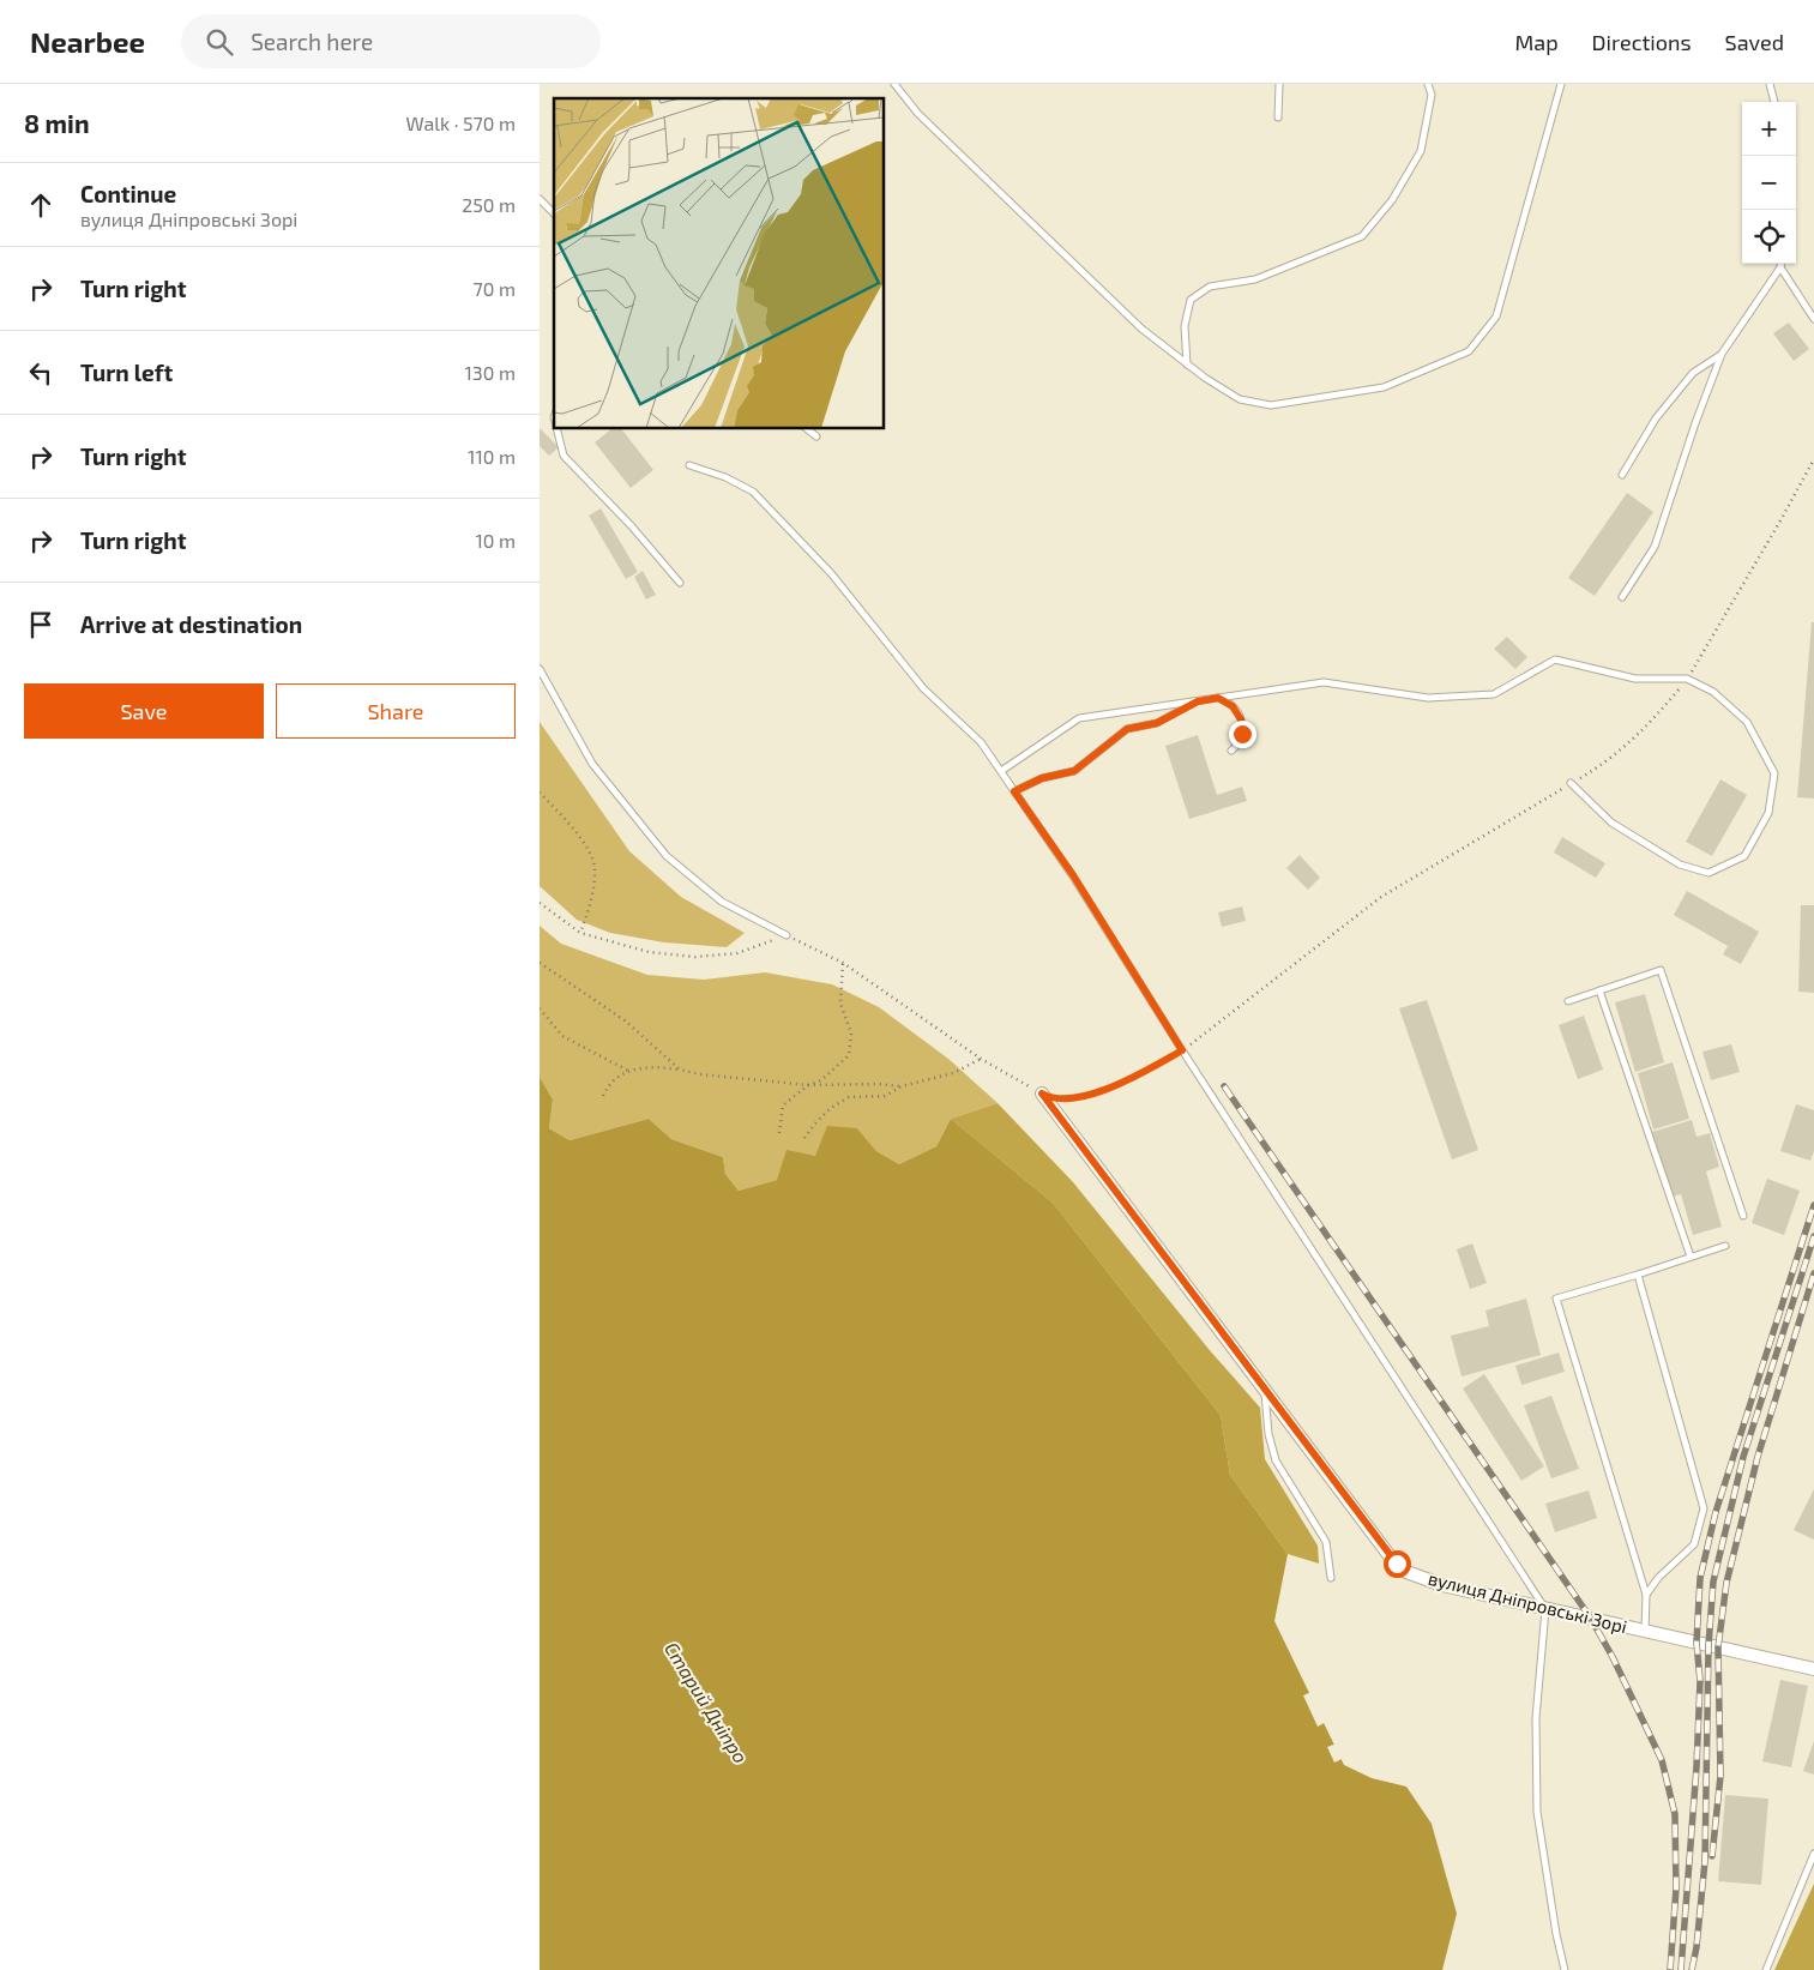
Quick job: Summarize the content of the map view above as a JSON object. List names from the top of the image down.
{
  "streets": {
    "street": ["вулиця Дніпровські Зорі"]
  },
  "water": ["Старий Дніпро"],
  "page": {
    "header": "Nearbee",
    "search": "Search here",
    "nav": ["Map", "Directions", "Saved"],
    "heading": ["8 min", "Walk · 570 m"],
    "map_buttons": ["+", "−"],
    "list": [
      ["Continue", "вулиця Дніпровські Зорі", "250 m"],
      ["Turn right", "70 m"],
      ["Turn left", "130 m"],
      ["Turn right", "110 m"],
      ["Turn right", "10 m"],
      "Arrive at destination"
    ],
    "buttons": ["Save", "Share"]
  }
}
